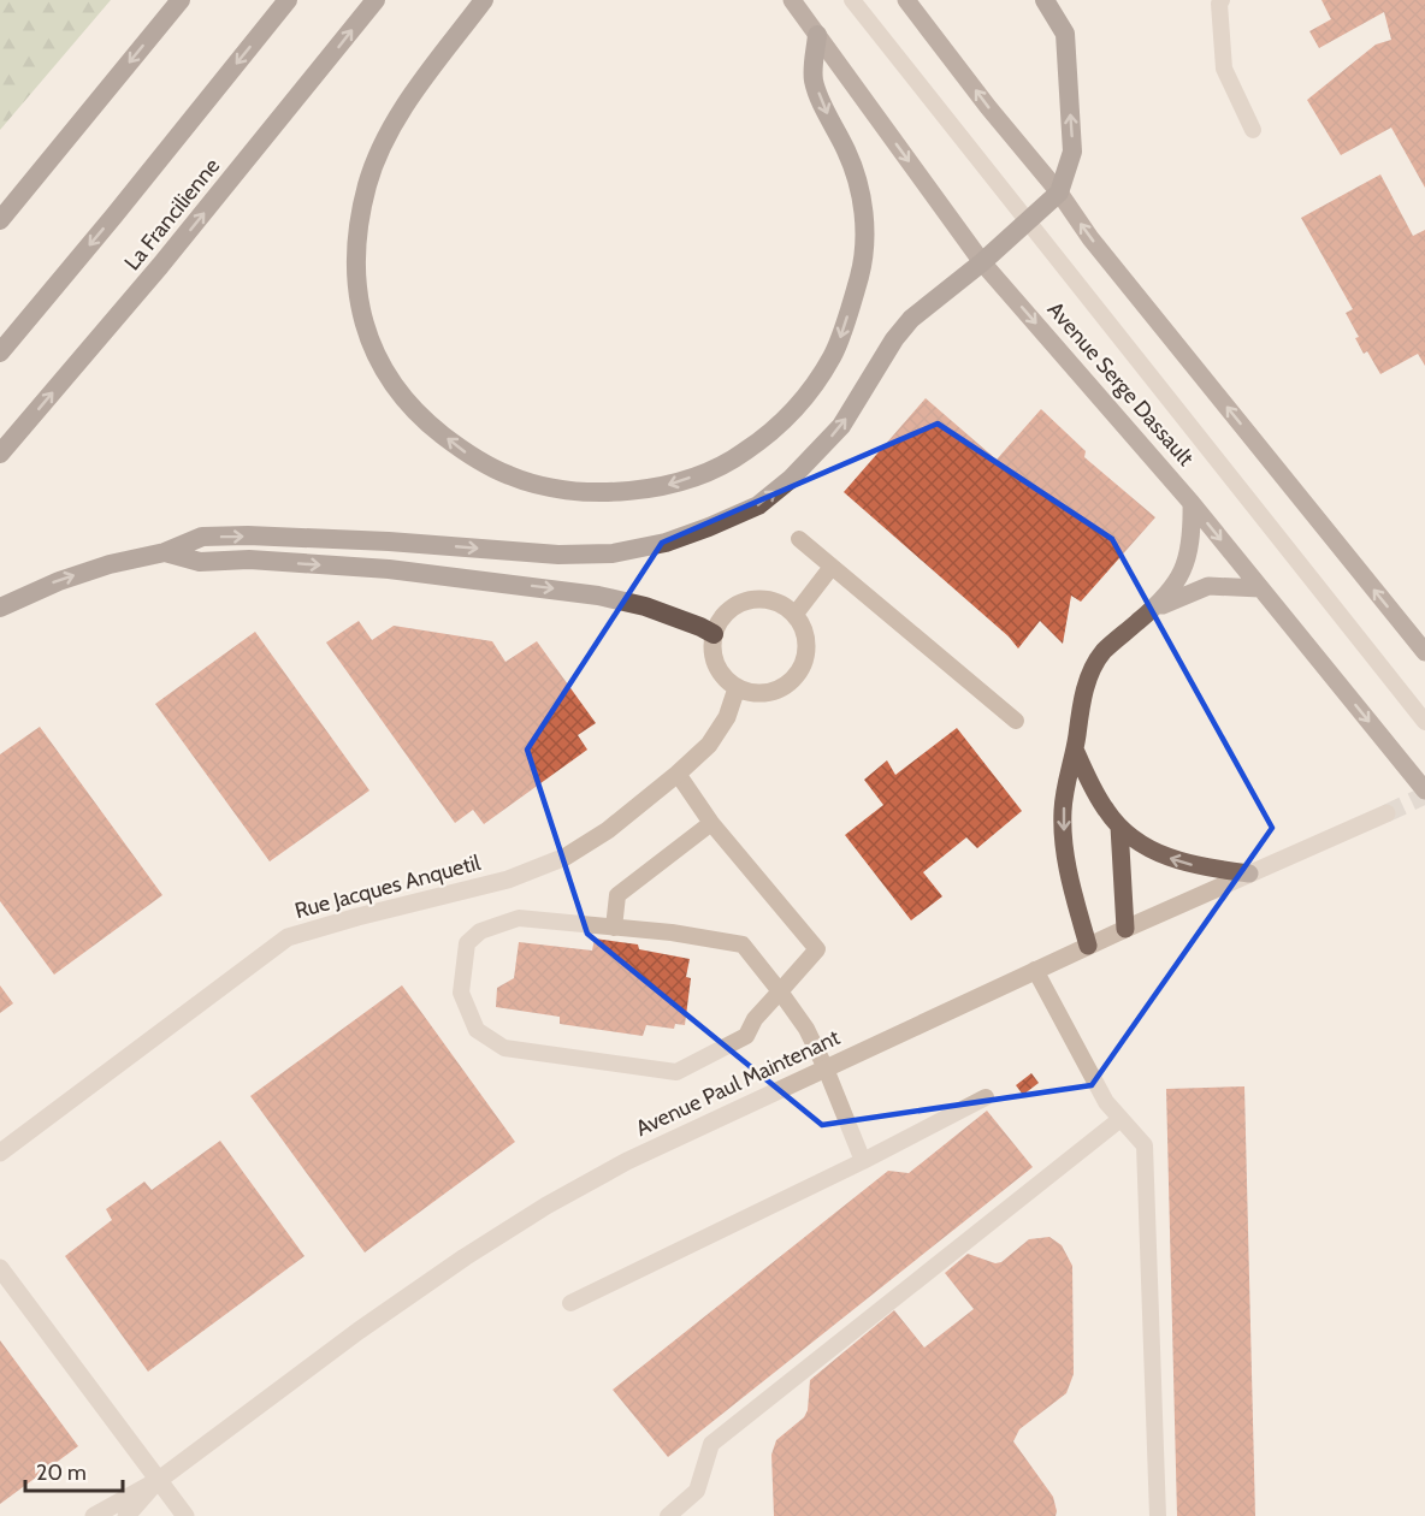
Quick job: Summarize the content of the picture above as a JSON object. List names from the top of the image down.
{
  "streets": {
    "highway": ["La Francilienne"],
    "main road": ["Avenue Serge Dassault"],
    "street": ["Rue Jacques Anquetil", "Avenue Paul Maintenant"]
  },
  "scale_bar": "20 m"
}
